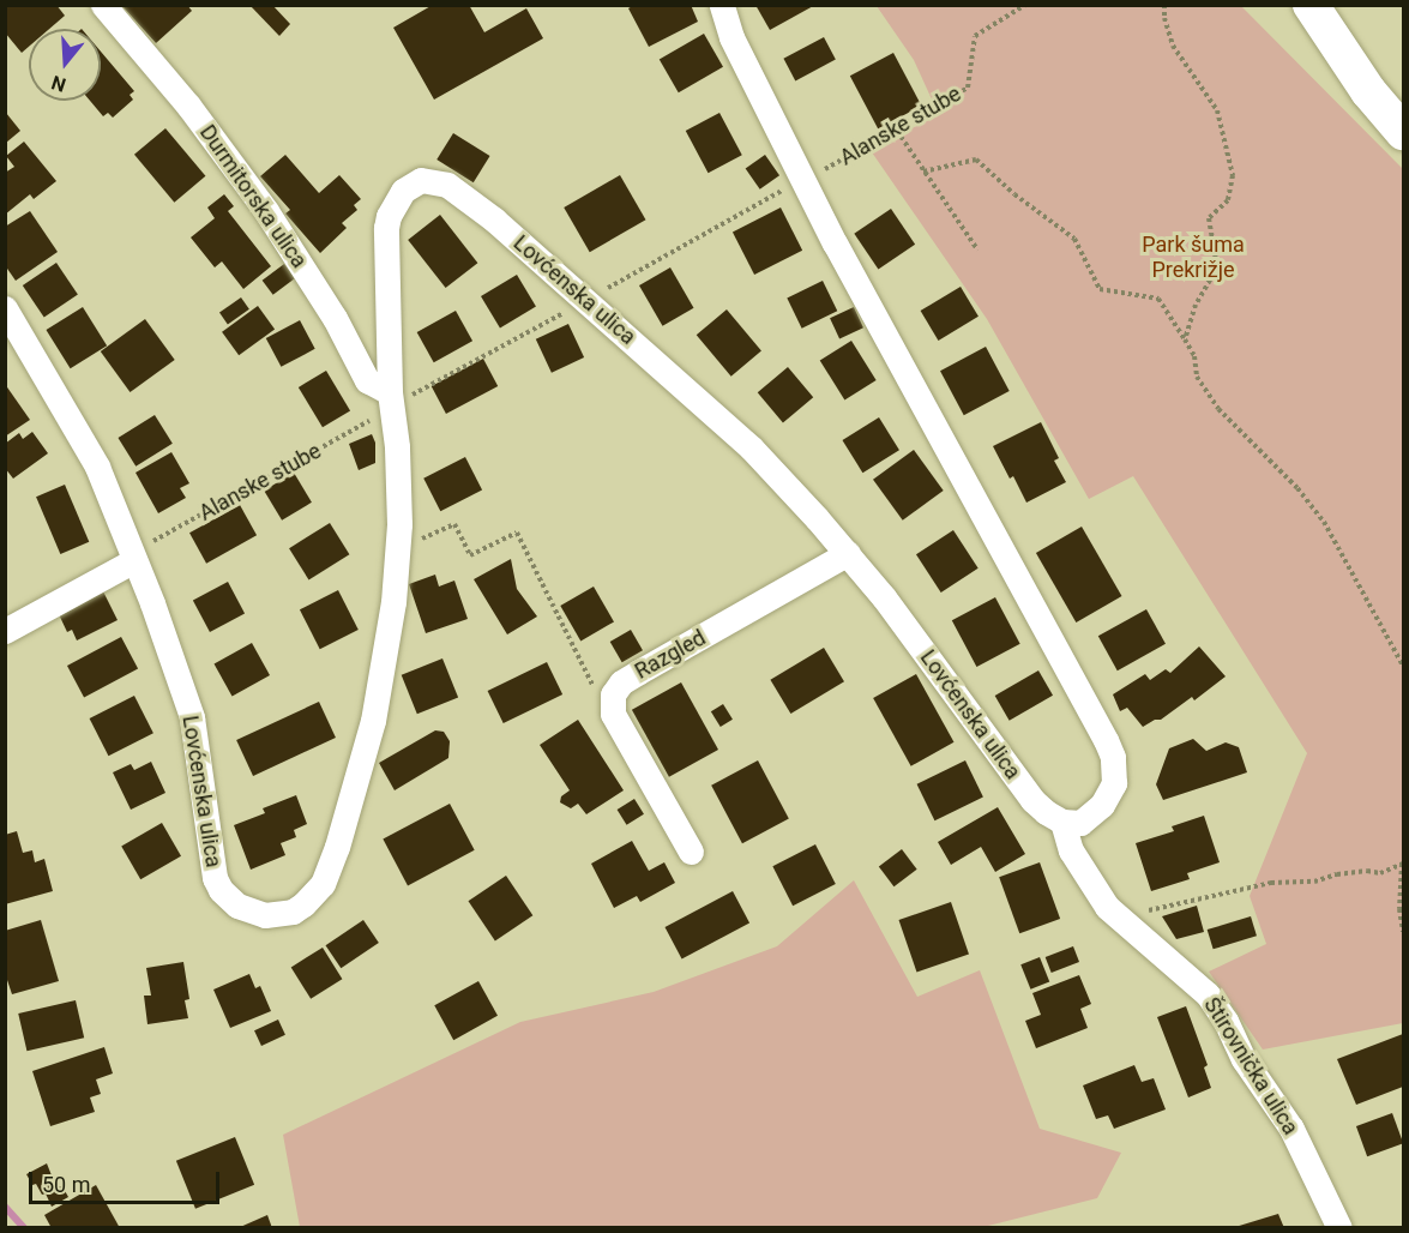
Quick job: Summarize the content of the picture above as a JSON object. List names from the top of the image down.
{
  "streets": {
    "street": [
      "Durmitorska ulica",
      "Lovćenska ulica",
      "Razgled",
      "Štirovnička ulica"
    ],
    "path": ["Alanske stube"]
  },
  "crossings": [
    ["Alanske stube", "Durmitorska ulica"],
    ["Alanske stube", "Lovćenska ulica"],
    ["Durmitorska ulica", "Lovćenska ulica"],
    ["Lovćenska ulica", "Razgled"],
    ["Lovćenska ulica", "Štirovnička ulica"]
  ],
  "parks": ["Park šuma Prekrižje"],
  "scale_bar": "50 m",
  "north": "bottom"
}
